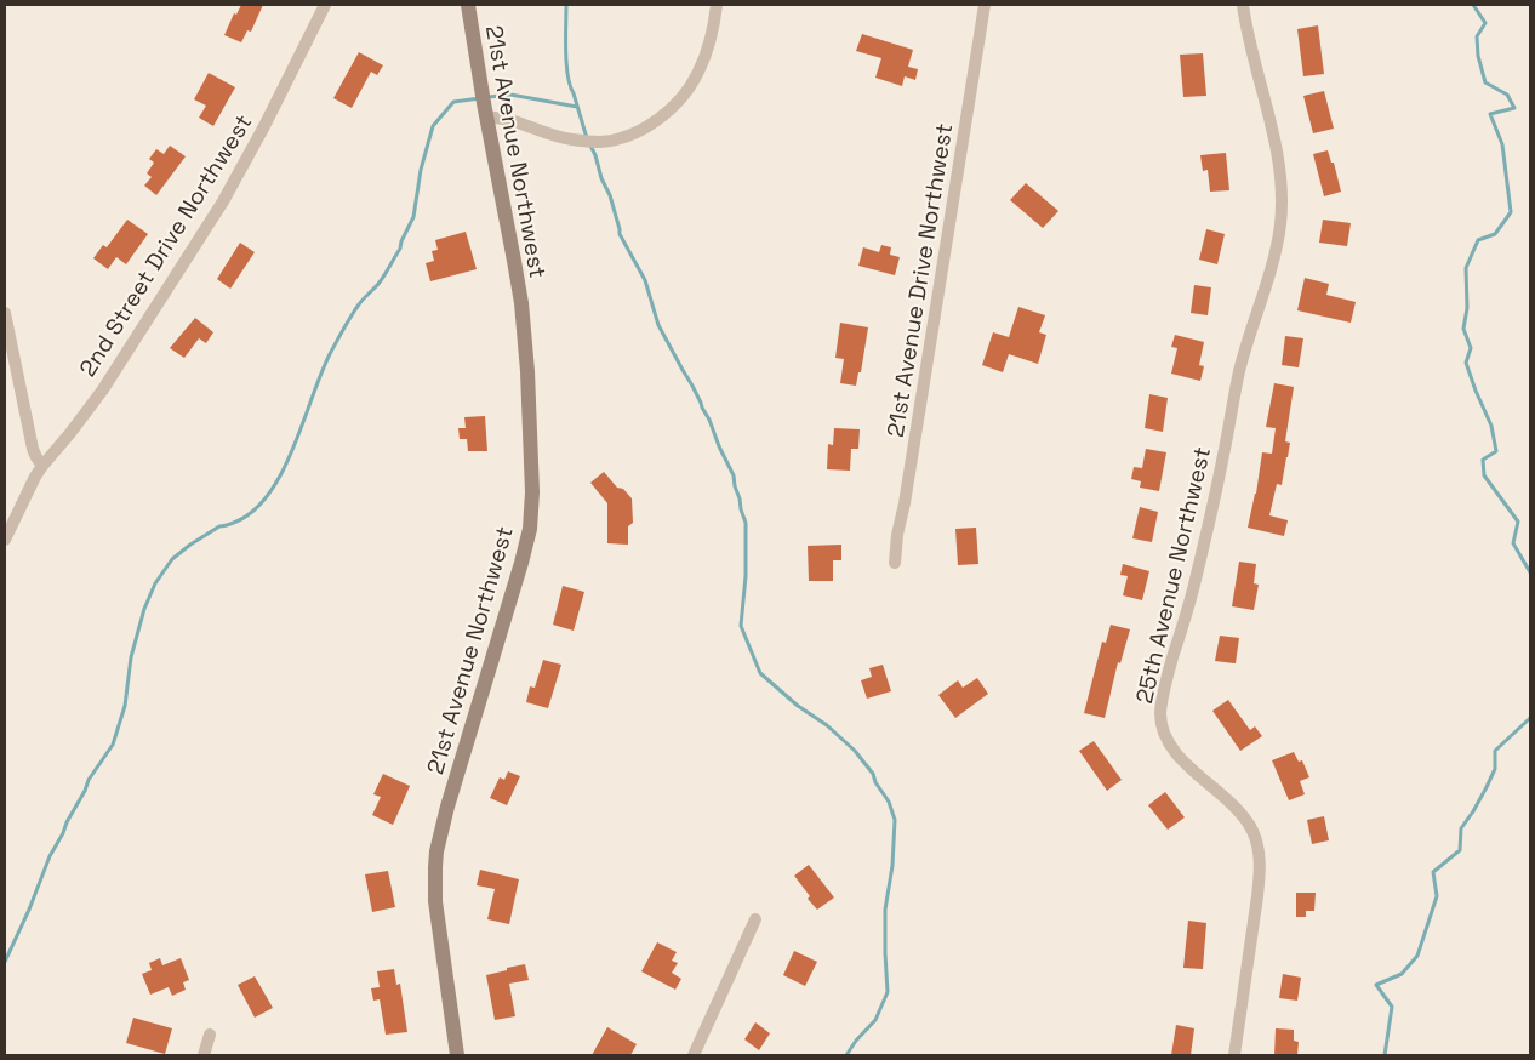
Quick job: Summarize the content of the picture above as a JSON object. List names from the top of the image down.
{
  "streets": {
    "street": [
      "21st Avenue Northwest",
      "2nd Street Drive Northwest",
      "21st Avenue Drive Northwest",
      "25th Avenue Northwest"
    ]
  }
}
